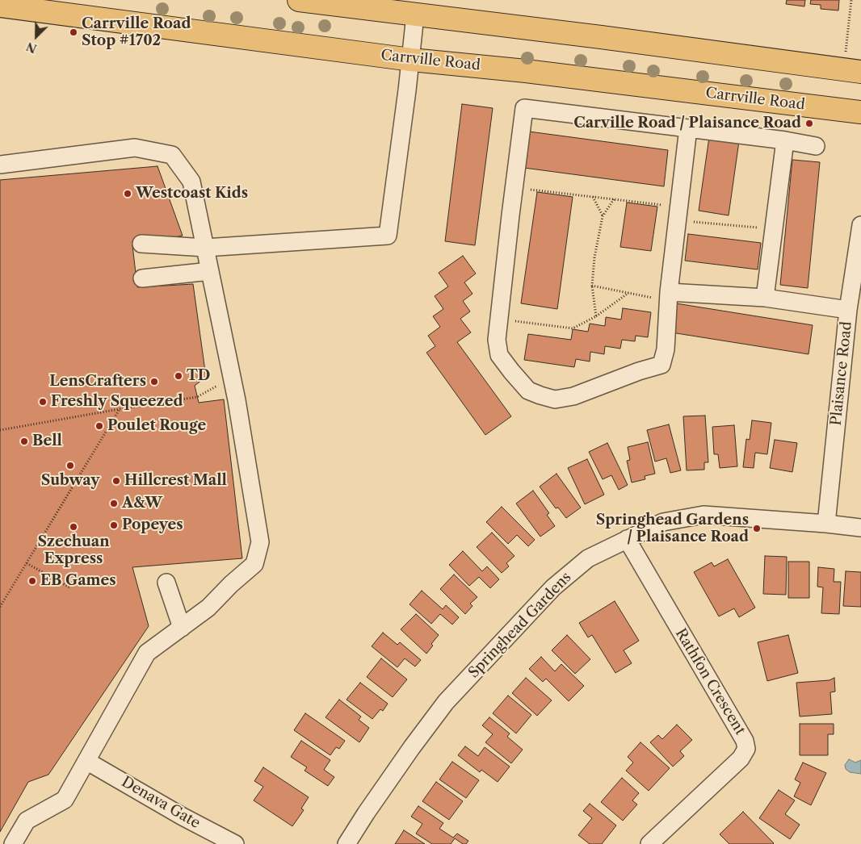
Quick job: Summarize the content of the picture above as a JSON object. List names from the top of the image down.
{
  "streets": {
    "main road": ["Carrville Road"],
    "street": [
      "Plaisance Road",
      "Springhead Gardens",
      "Rathfon Crescent",
      "Denava Gate"
    ]
  },
  "crossings": [
    ["Plaisance Road", "Springhead Gardens"],
    ["Springhead Gardens", "Rathfon Crescent"]
  ],
  "places": [
    "Carrville Road Stop #1702",
    "Carville Road / Plaisance Road",
    "Westcoast Kids",
    "TD",
    "LensCrafters",
    "Freshly Squeezed",
    "Poulet Rouge",
    "Bell",
    "Subway",
    "Hillcrest Mall",
    "A&W",
    "Popeyes",
    "Szechuan Express",
    "Springhead Gardens / Plaisance Road",
    "EB Games"
  ],
  "north": "bottom left"
}
